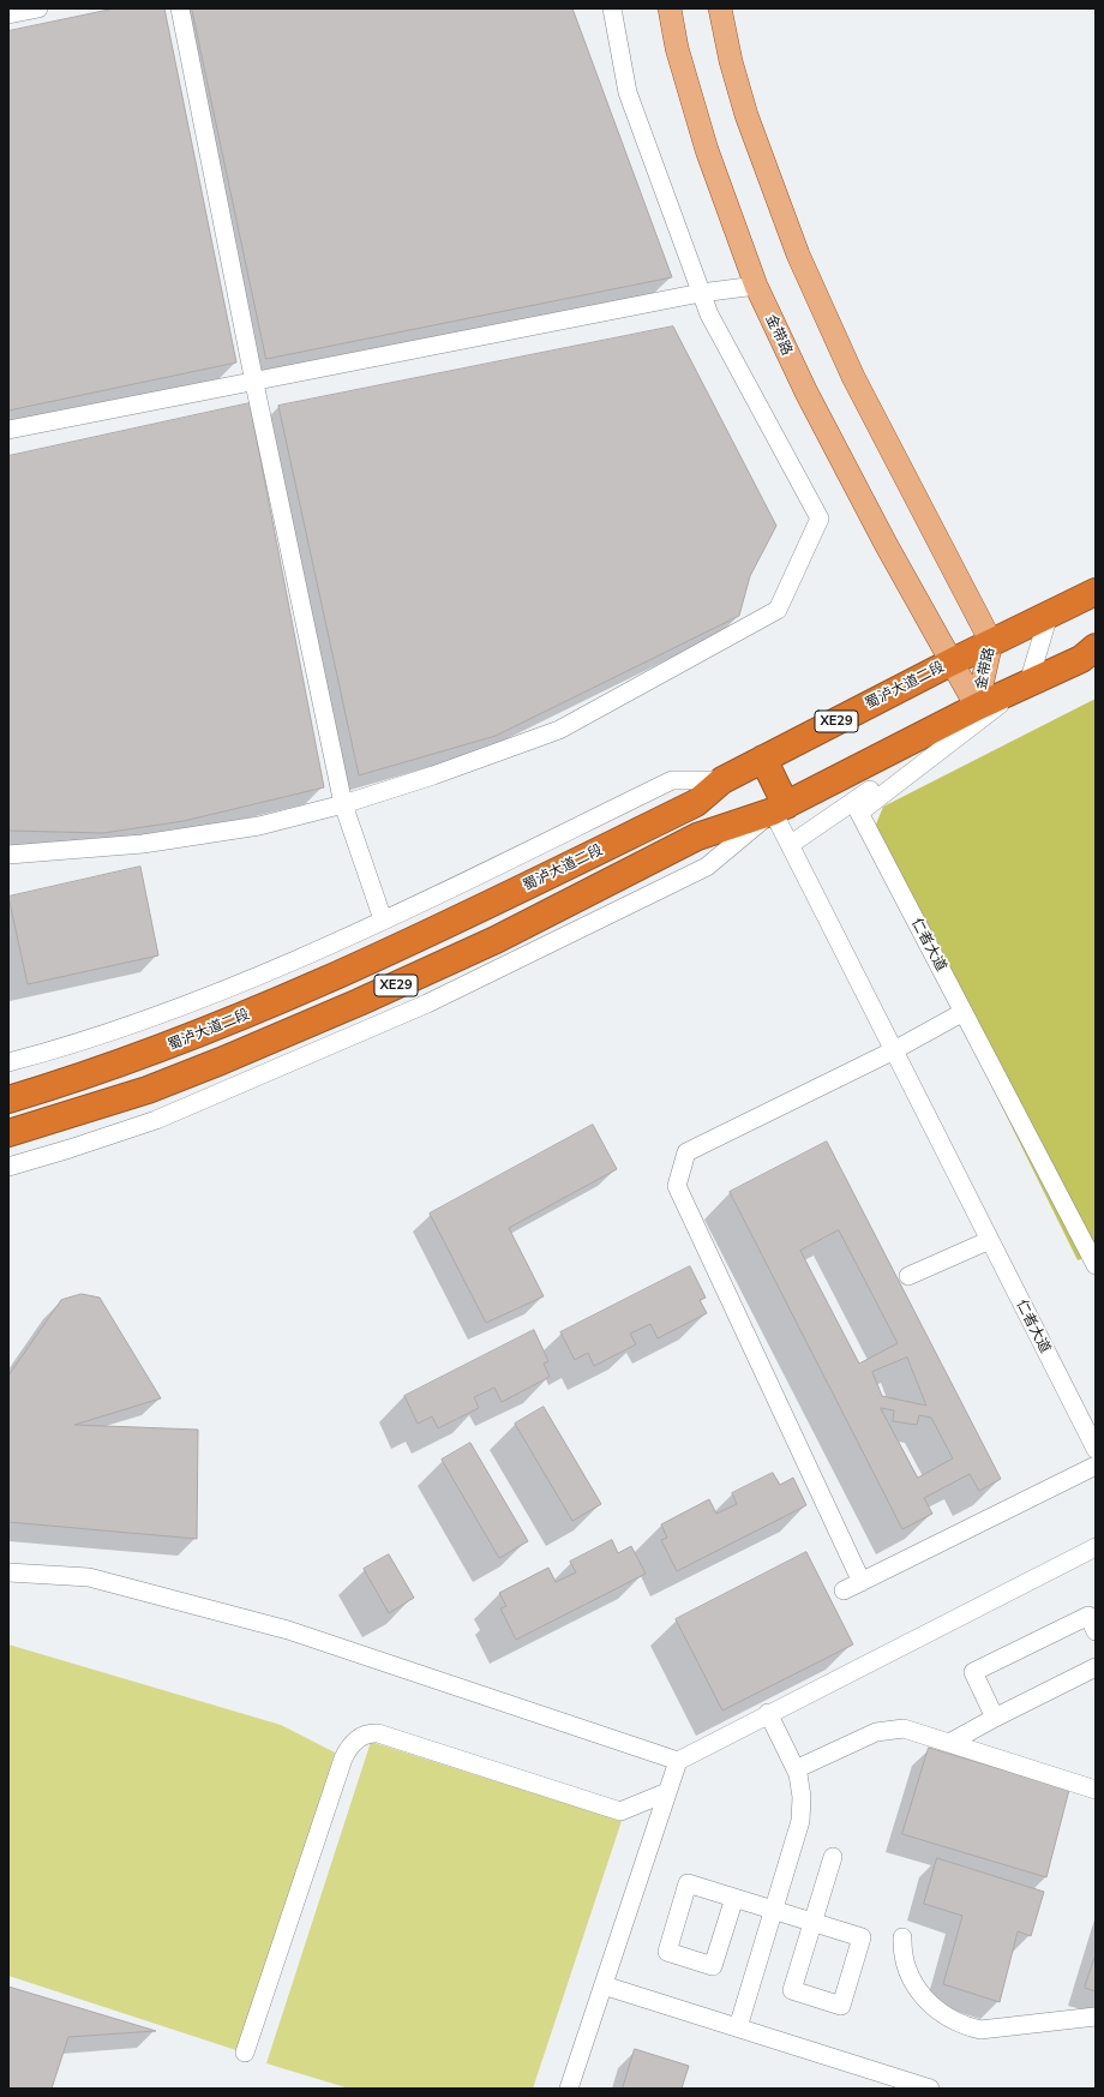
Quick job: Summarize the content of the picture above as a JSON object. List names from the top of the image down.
{
  "streets": {
    "highway": ["蜀泸大道二段", "XE29"],
    "main road": ["金带路"],
    "street": ["仁者大道"]
  },
  "crossings": [
    ["金带路", "蜀泸大道二段"],
    ["金带路", "XE29"],
    ["XE29", "仁者大道"]
  ]
}
